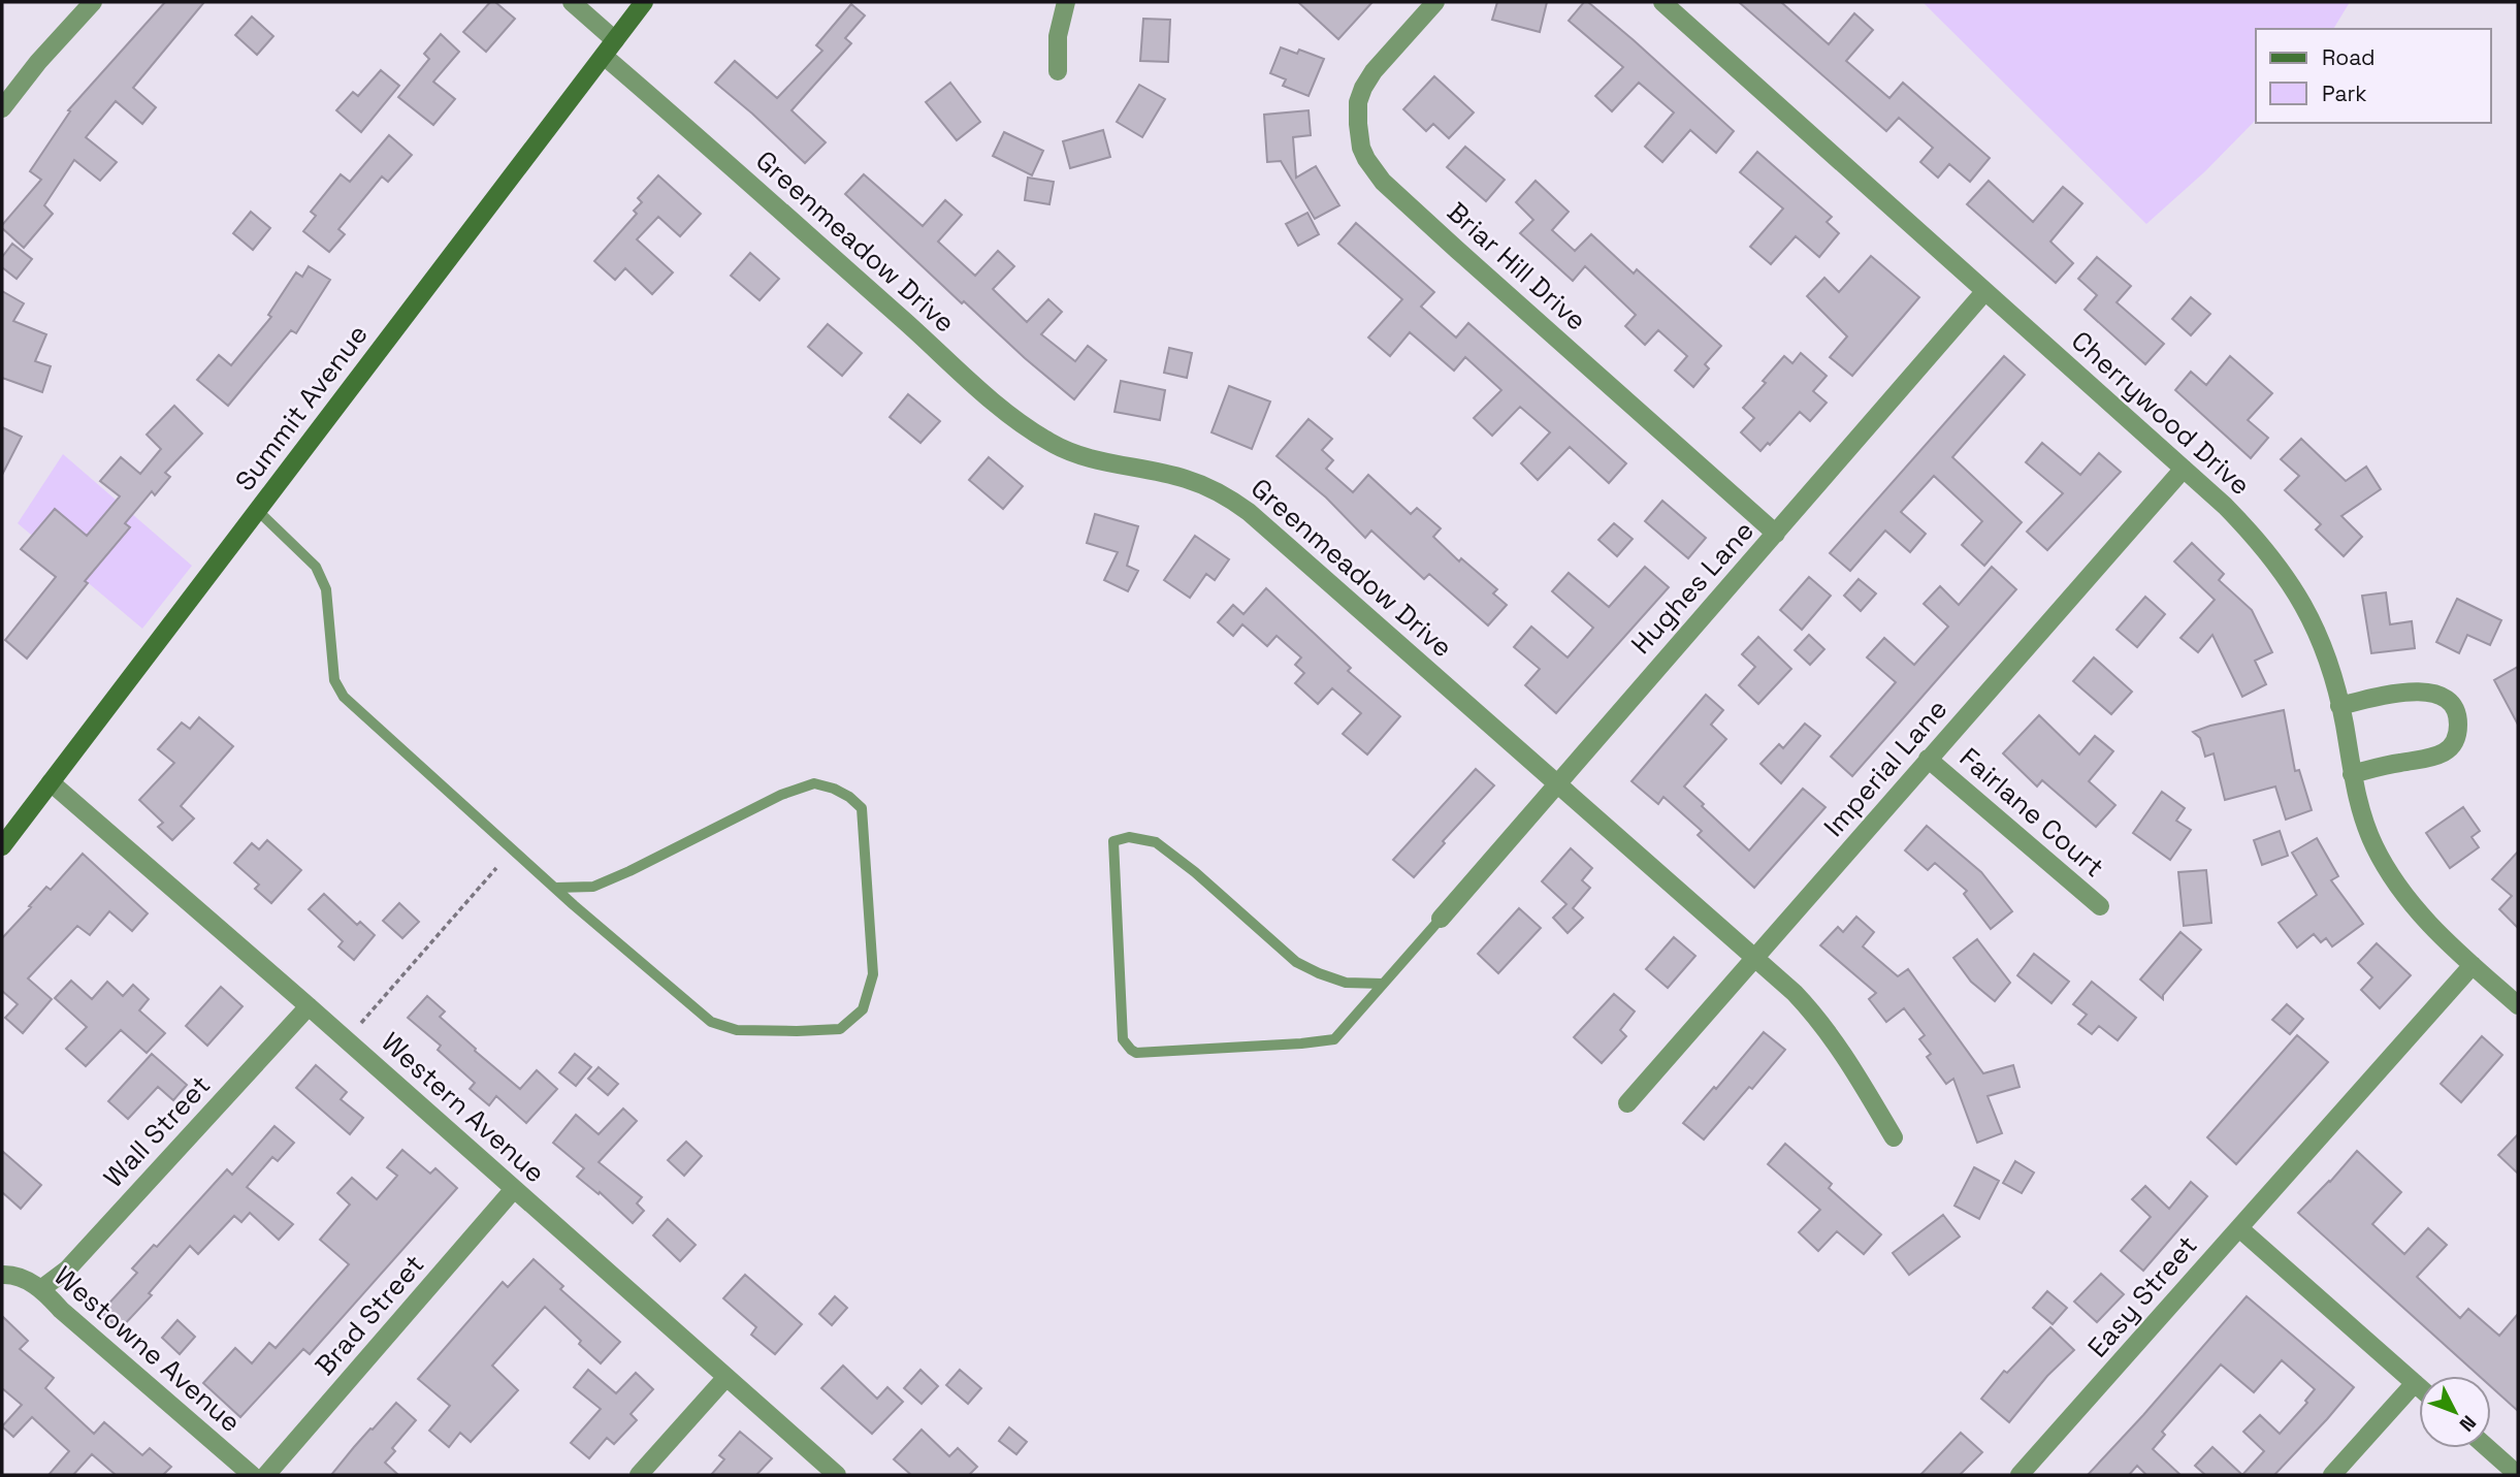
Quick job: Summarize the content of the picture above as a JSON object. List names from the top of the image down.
{
  "streets": {
    "main road": ["Summit Avenue"],
    "street": [
      "Greenmeadow Drive",
      "Briar Hill Drive",
      "Cherrywood Drive",
      "Hughes Lane",
      "Imperial Lane",
      "Fairlane Court",
      "Western Avenue",
      "Wall Street",
      "Easy Street",
      "Brad Street",
      "Westowne Avenue"
    ]
  },
  "crossings": [
    ["Greenmeadow Drive", "Summit Avenue"],
    ["Greenmeadow Drive", "Hughes Lane"],
    ["Greenmeadow Drive", "Imperial Lane"],
    ["Briar Hill Drive", "Hughes Lane"],
    ["Summit Avenue", "Western Avenue"],
    ["Cherrywood Drive", "Hughes Lane"],
    ["Cherrywood Drive", "Imperial Lane"],
    ["Cherrywood Drive", "Easy Street"],
    ["Imperial Lane", "Fairlane Court"],
    ["Western Avenue", "Wall Street"],
    ["Western Avenue", "Brad Street"],
    ["Wall Street", "Westowne Avenue"]
  ],
  "legend": ["Road", "Park"],
  "north": "bottom right"
}
